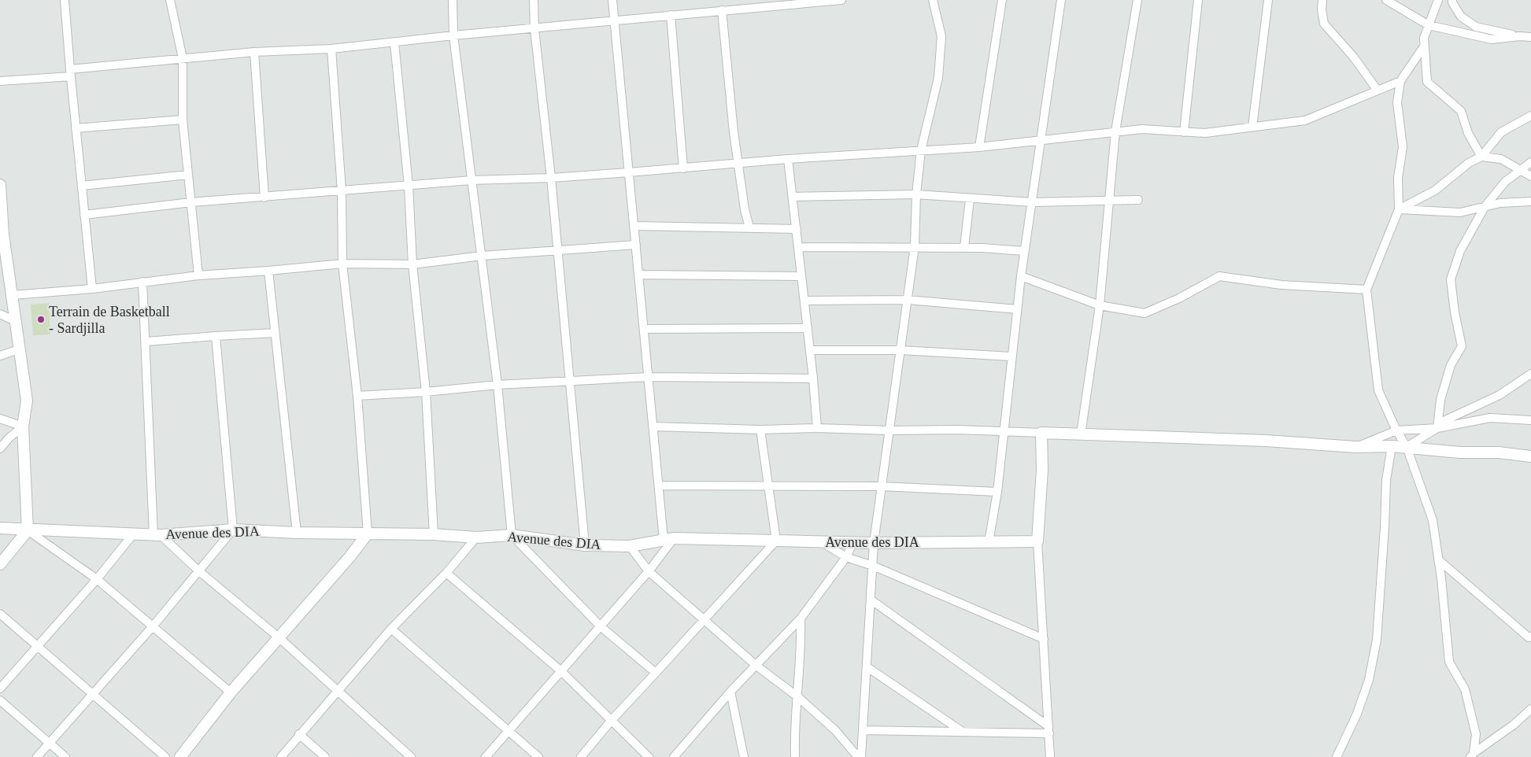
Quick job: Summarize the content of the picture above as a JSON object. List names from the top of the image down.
{
  "streets": {
    "street": ["Avenue des DIA"]
  },
  "places": ["Terrain de Basketball - Sardjilla"]
}
